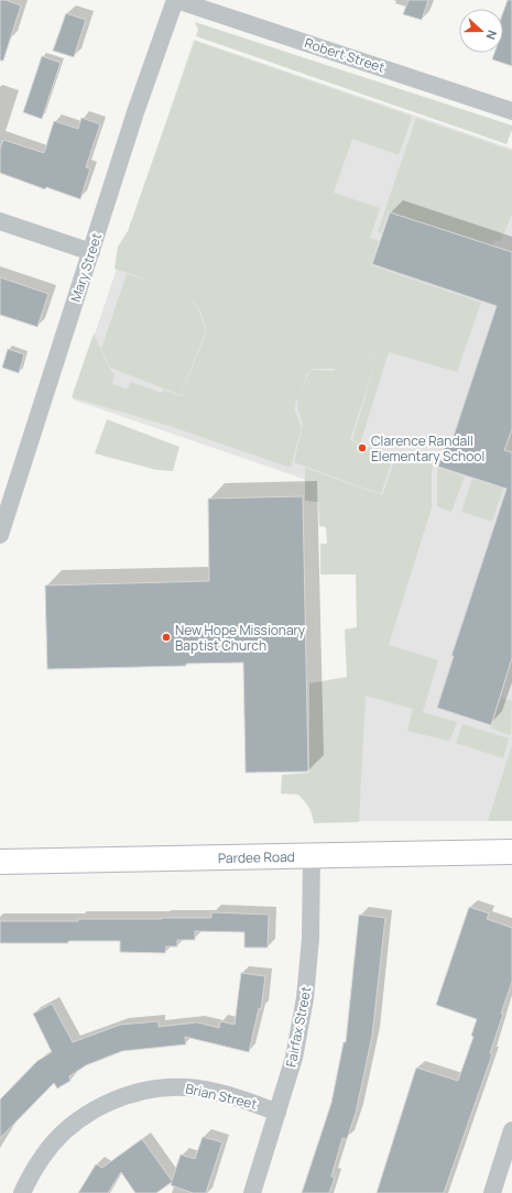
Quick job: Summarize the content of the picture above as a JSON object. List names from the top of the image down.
{
  "streets": {
    "main road": ["Pardee Road"],
    "street": [
      "Robert Street",
      "Mary Street",
      "Fairfax Street",
      "Brian Street"
    ]
  },
  "crossings": [
    ["Robert Street", "Mary Street"],
    ["Pardee Road", "Fairfax Street"],
    ["Fairfax Street", "Brian Street"]
  ],
  "places": ["Clarence Randall Elementary School", "New Hope Missionary Baptist Church"],
  "north": "right"
}
